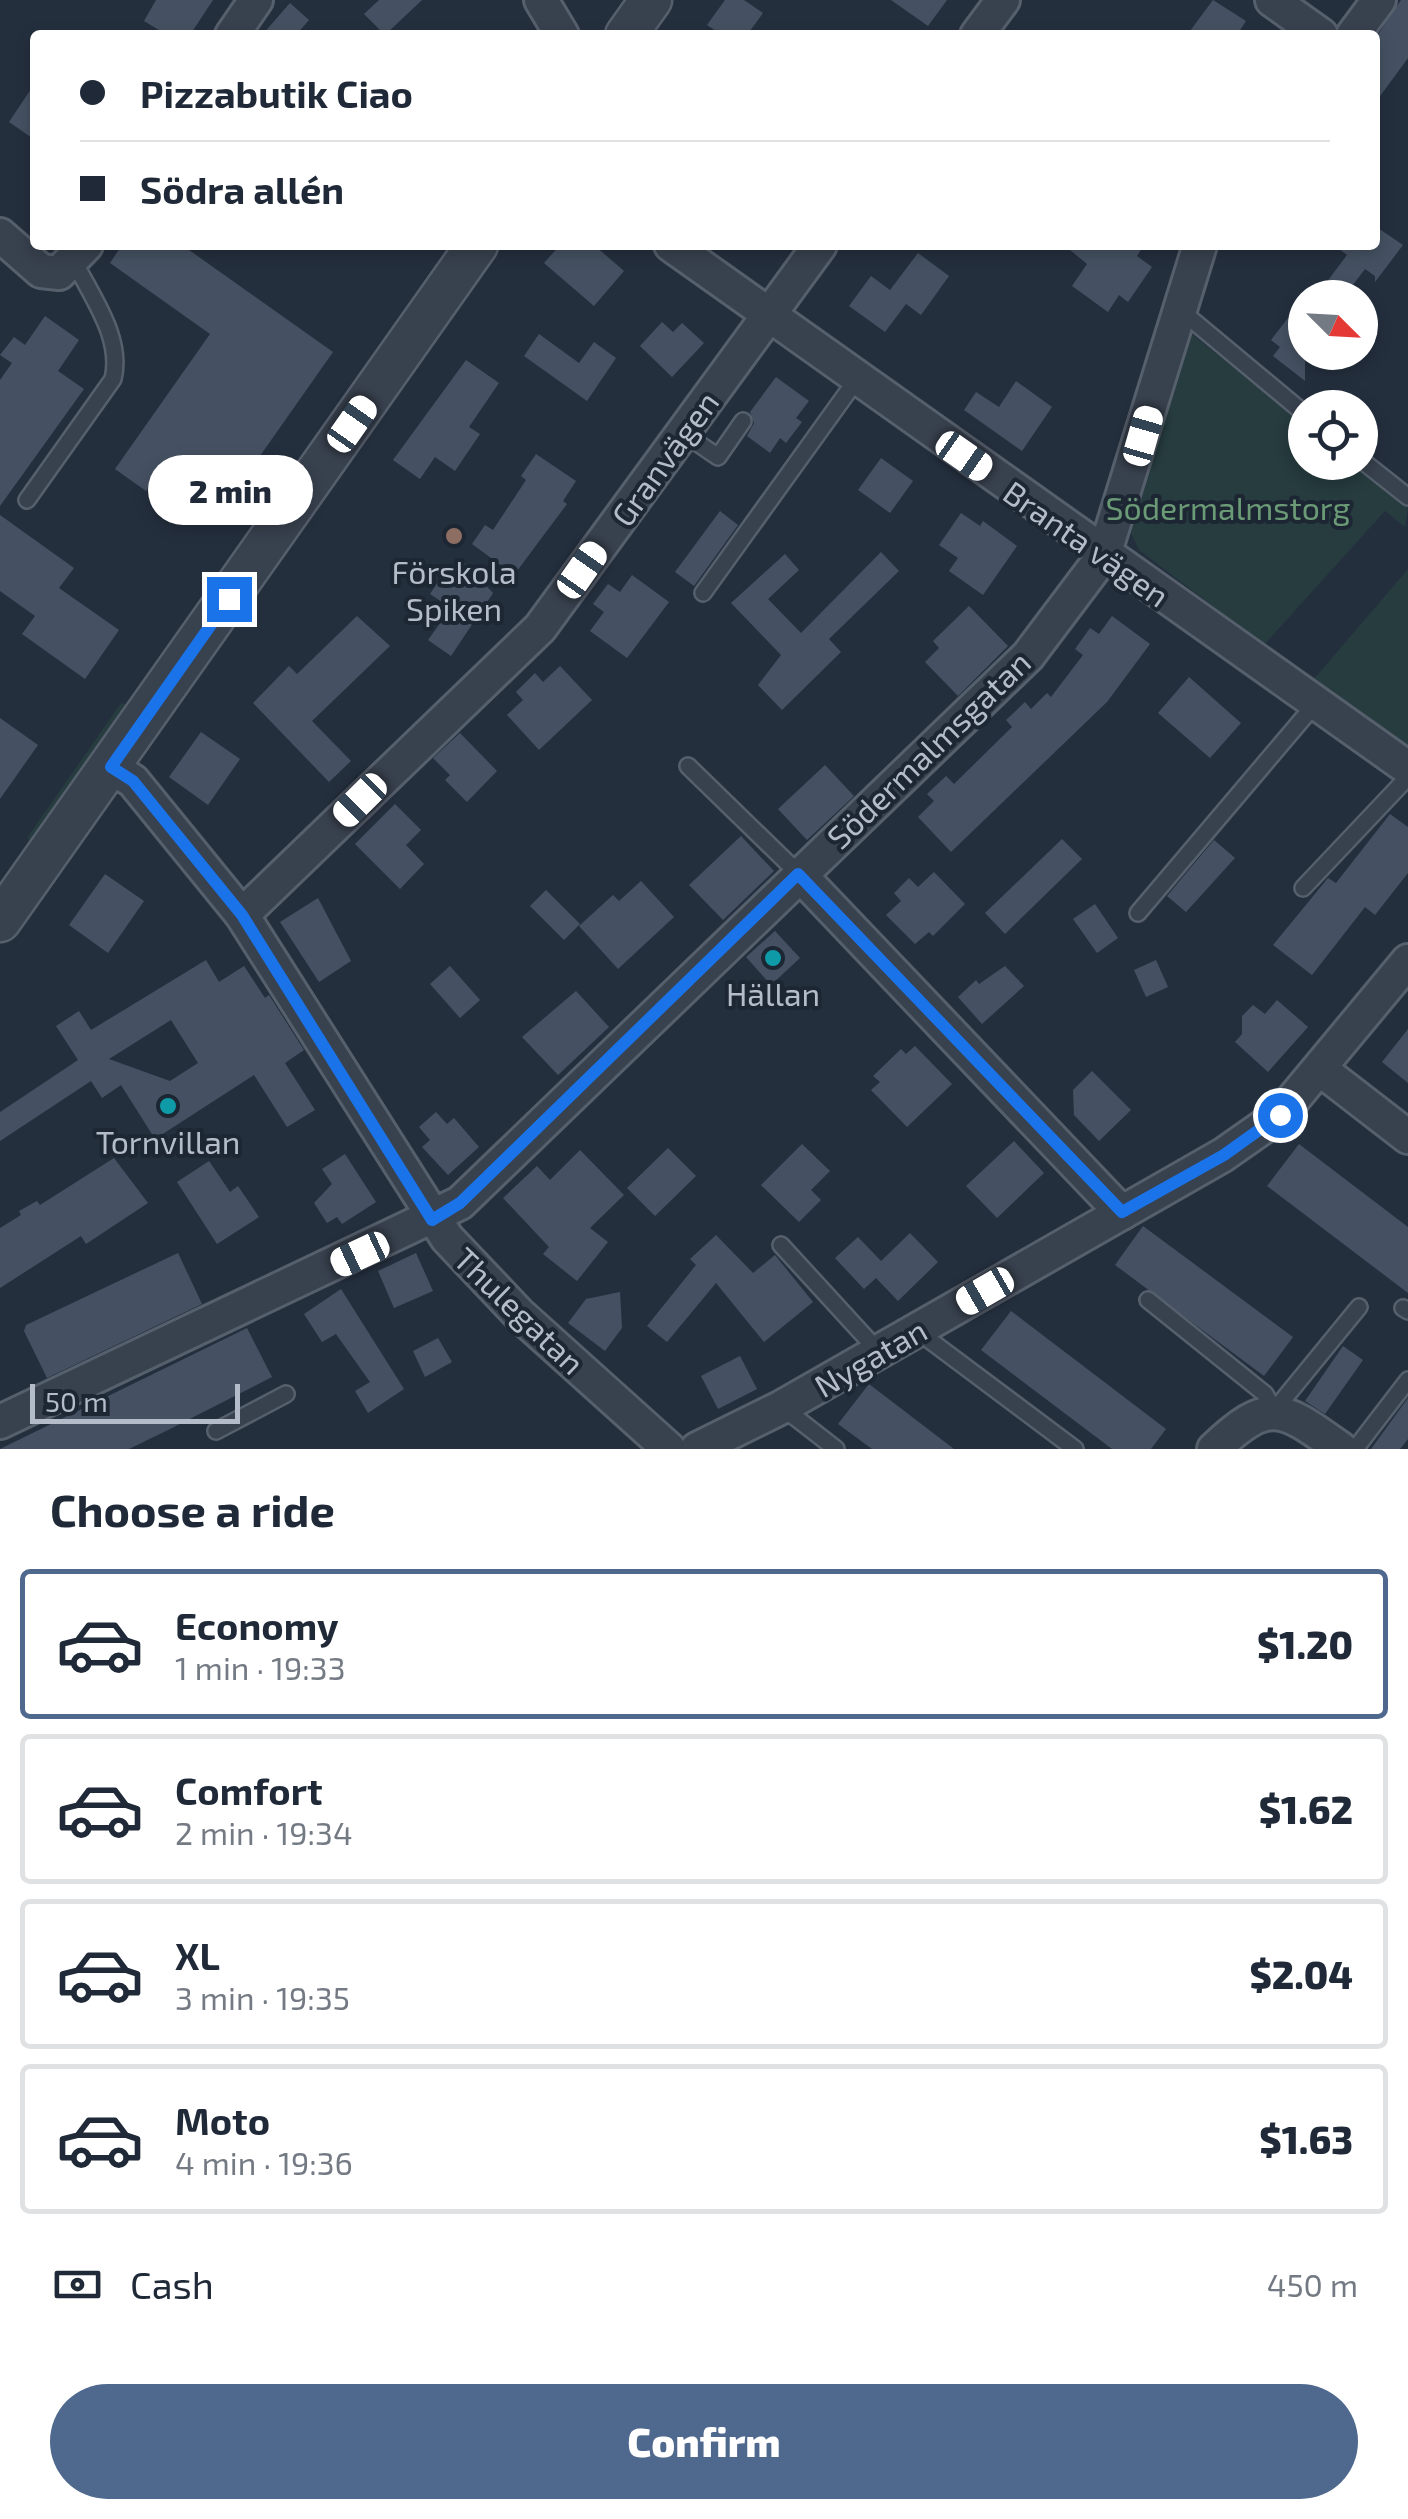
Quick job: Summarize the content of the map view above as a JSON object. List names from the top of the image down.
{
  "streets": {
    "street": [
      "Granvägen",
      "Branta vägen",
      "Södermalmsgatan",
      "Thulegatan",
      "Nygatan"
    ]
  },
  "crossings": [
    ["Granvägen", "Branta vägen"],
    ["Granvägen", "Thulegatan"],
    ["Branta vägen", "Södermalmsgatan"],
    ["Södermalmsgatan", "Thulegatan"]
  ],
  "parks": ["Södermalmstorg"],
  "places": ["Förskola Spiken", "Hällan", "Tornvillan"],
  "scale_bar": "50 m",
  "north": "bottom right",
  "page": {
    "banner": ["Pizzabutik Ciao", "Södra allén"],
    "bubble": "2 min",
    "scale": "50 m",
    "heading": "Choose a ride",
    "list": [
      {
        "name": "Economy",
        "note": "1 min · 19:33",
        "value": "$1.20"
      },
      {
        "name": "Comfort",
        "note": "2 min · 19:34",
        "value": "$1.62"
      },
      {
        "name": "XL",
        "note": "3 min · 19:35",
        "value": "$2.04"
      },
      {
        "name": "Moto",
        "note": "4 min · 19:36",
        "value": "$1.63"
      }
    ],
    "pay": ["Cash", "450 m"],
    "buttons": "Confirm"
  }
}
